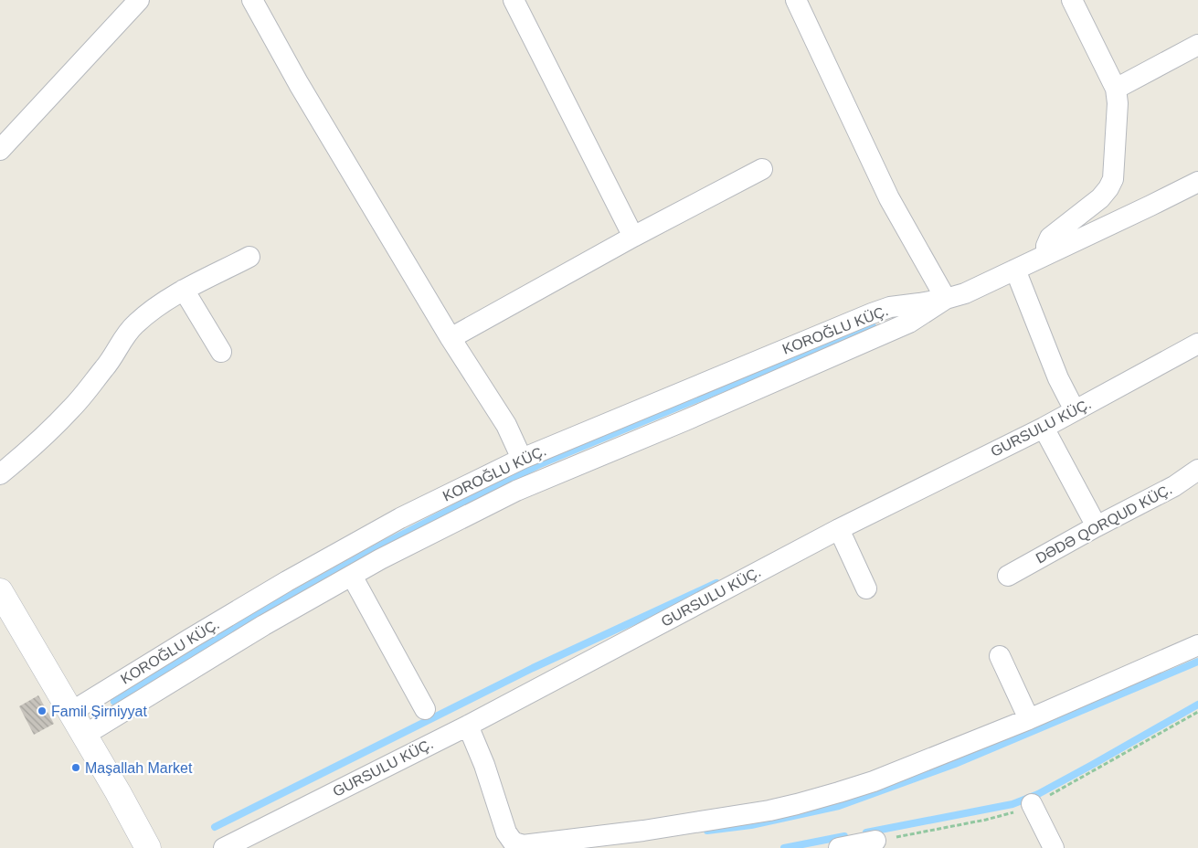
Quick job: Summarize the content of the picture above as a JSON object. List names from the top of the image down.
{
  "streets": {
    "street": ["KOROĞLU KÜÇ.", "GURSULU KÜÇ.", "DƏDƏ QORQUD KÜÇ."]
  },
  "places": ["Famil Şirniyyat", "Maşallah Market"]
}
